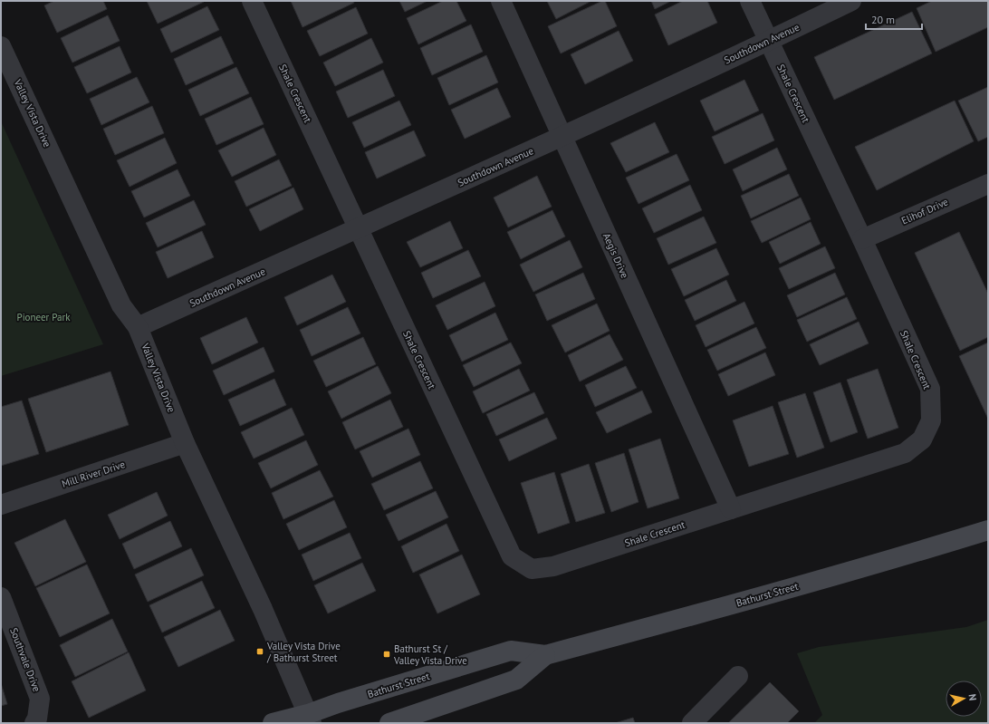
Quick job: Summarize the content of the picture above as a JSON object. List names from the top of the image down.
{
  "streets": {
    "main road": ["Bathurst Street"],
    "street": [
      "Southdown Avenue",
      "Shale Crescent",
      "Valley Vista Drive",
      "Elihof Drive",
      "Aegis Drive",
      "Mill River Drive",
      "Southvale Drive"
    ]
  },
  "crossings": [
    ["Southdown Avenue", "Shale Crescent"],
    ["Southdown Avenue", "Valley Vista Drive"],
    ["Southdown Avenue", "Aegis Drive"],
    ["Shale Crescent", "Elihof Drive"],
    ["Shale Crescent", "Aegis Drive"],
    ["Valley Vista Drive", "Mill River Drive"],
    ["Valley Vista Drive", "Bathurst Street"]
  ],
  "parks": ["Pioneer Park"],
  "places": {
    "transit": ["Valley Vista Drive / Bathurst Street", "Bathurst St / Valley Vista Drive"]
  },
  "scale_bar": "20 m",
  "north": "right"
}
